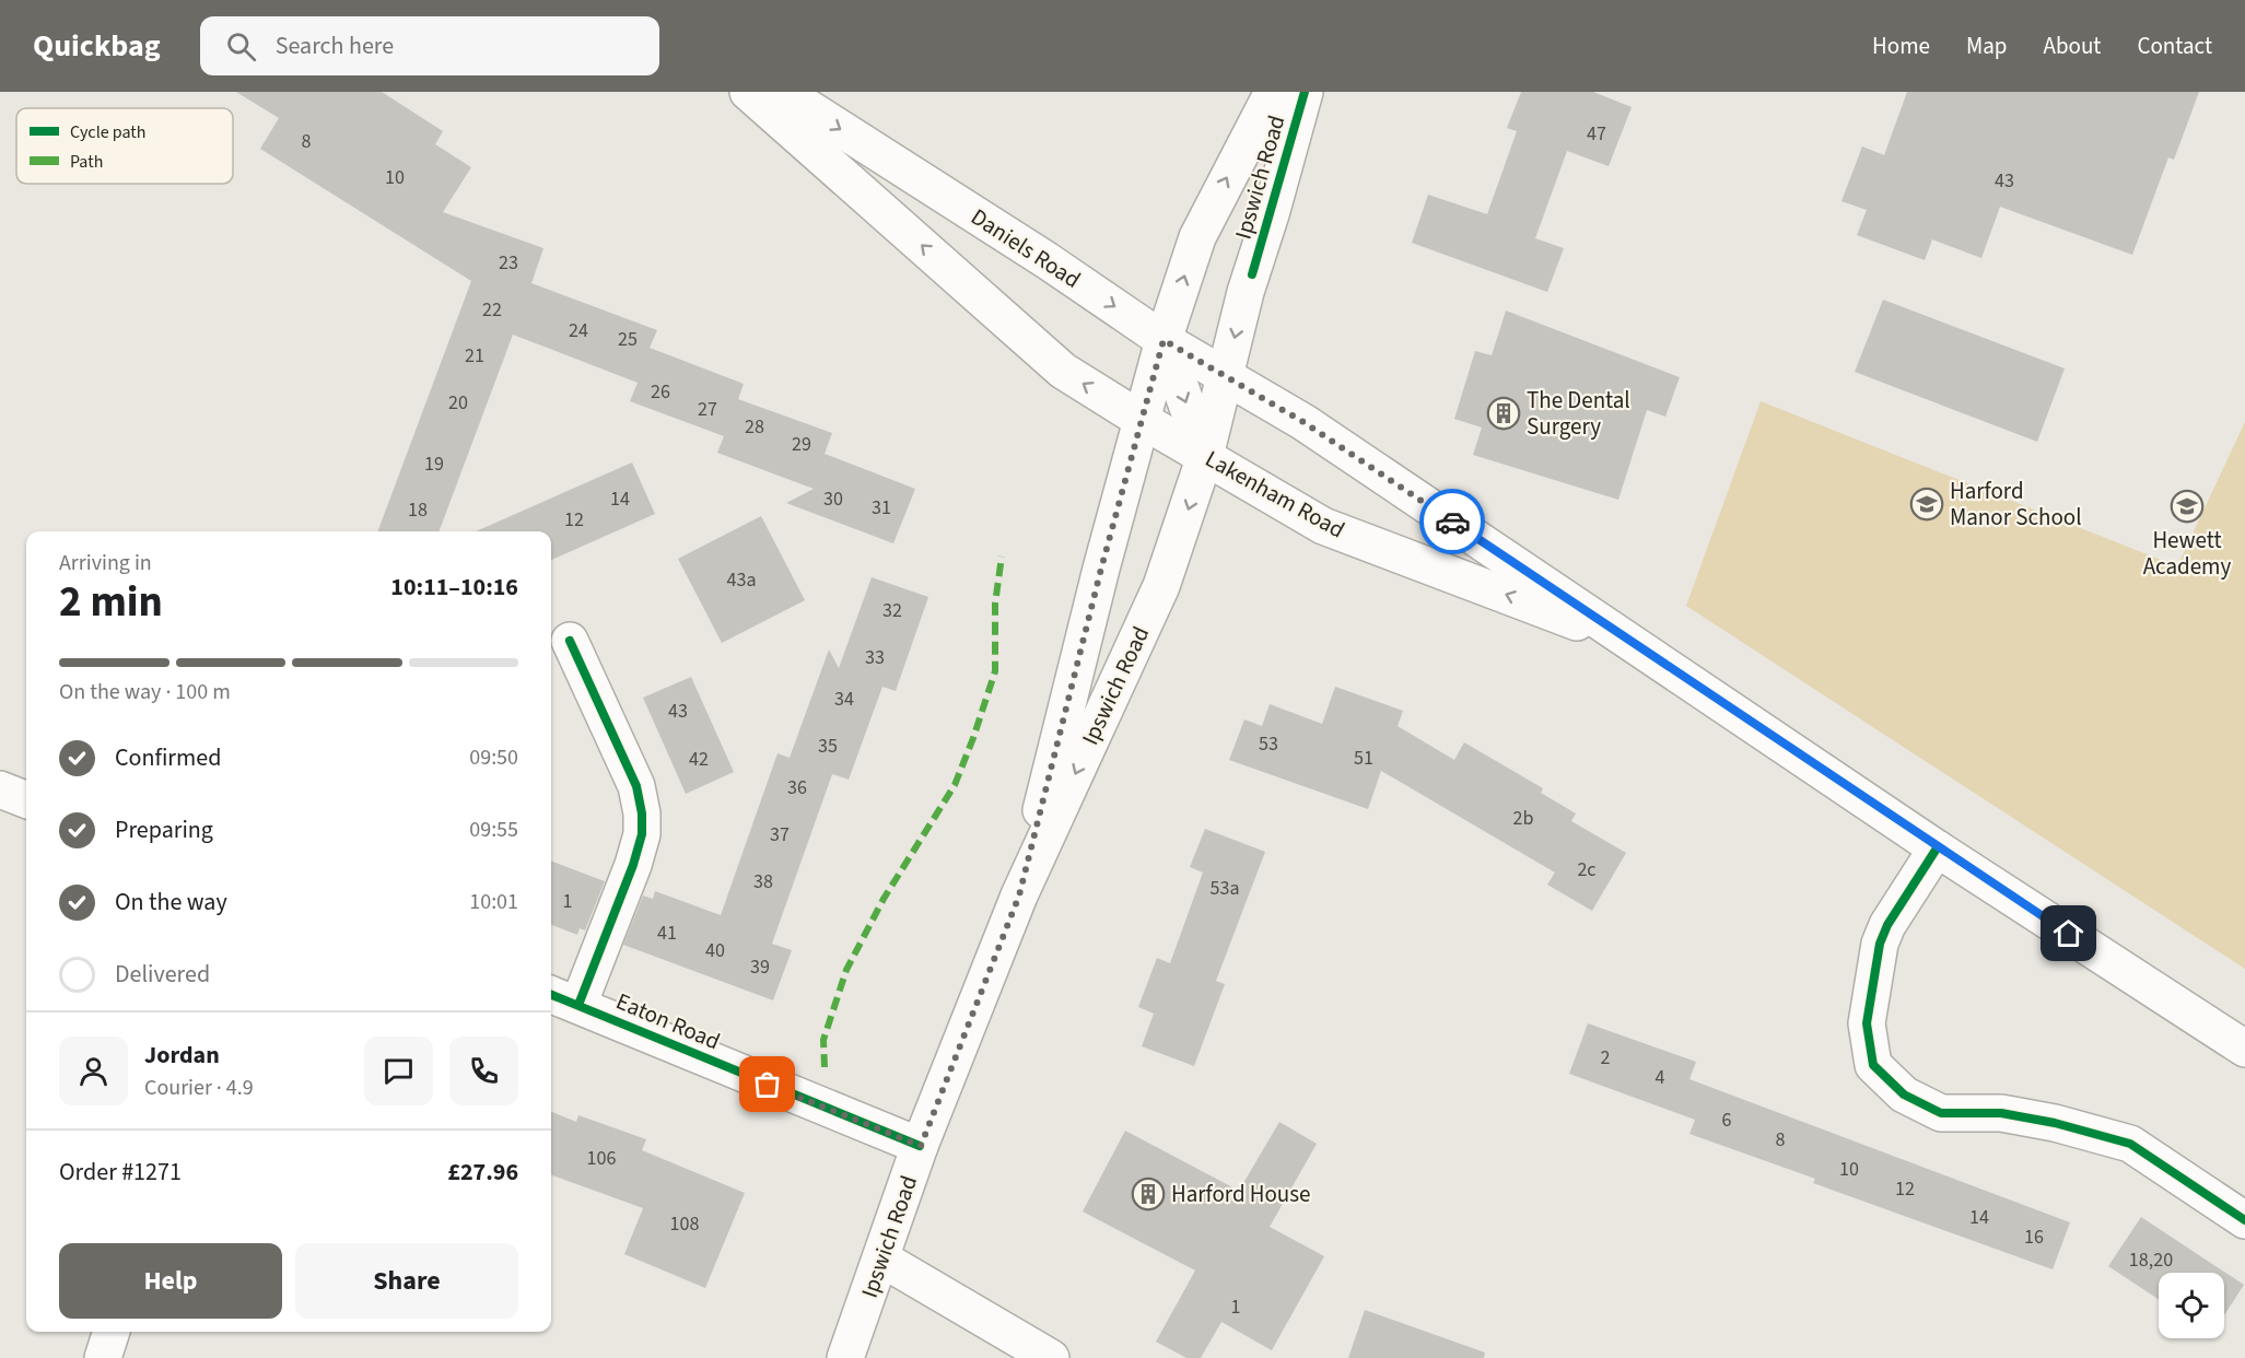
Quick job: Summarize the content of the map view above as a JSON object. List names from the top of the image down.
{
  "streets": {
    "main road": [
      "Ipswich Road",
      "Daniels Road",
      "Lakenham Road",
      "Eaton Road"
    ]
  },
  "crossings": [
    ["Ipswich Road", "Daniels Road"],
    ["Ipswich Road", "Lakenham Road"],
    ["Ipswich Road", "Eaton Road"],
    ["Daniels Road", "Lakenham Road"]
  ],
  "places": {
    "building": ["The Dental Surgery", "Harford House"],
    "school or university": ["Harford Manor School", "Hewett Academy"]
  },
  "house_numbers": [
    "47",
    "8",
    "10",
    "43",
    "23",
    "22",
    "24",
    "25",
    "21",
    "26",
    "20",
    "27",
    "28",
    "29",
    "19",
    "14",
    "30",
    "31",
    "18",
    "12",
    "43a",
    "32",
    "33",
    "34",
    "43",
    "53",
    "35",
    "51",
    "42",
    "36",
    "2b",
    "37",
    "2c",
    "38",
    "53a",
    "1",
    "41",
    "40",
    "39",
    "2",
    "4",
    "6",
    "8",
    "106",
    "10",
    "12",
    "14",
    "108",
    "16",
    "18,20",
    "1"
  ],
  "legend": ["Cycle path", "Path"],
  "page": {
    "header": "Quickbag",
    "search": "Search here",
    "nav": [
      "Home",
      "Map",
      "About",
      "Contact"
    ],
    "heading": ["2 min", "Arriving in", "10:11–10:16"],
    "panel": [
      "Jordan",
      "Courier · 4.9",
      "Order #1271",
      "£27.96"
    ],
    "bar": "On the way · 100 m",
    "list": [
      ["Confirmed", "09:50"],
      ["Preparing", "09:55"],
      ["On the way", "10:01"],
      "Delivered"
    ],
    "buttons": ["Help", "Share"]
  }
}
